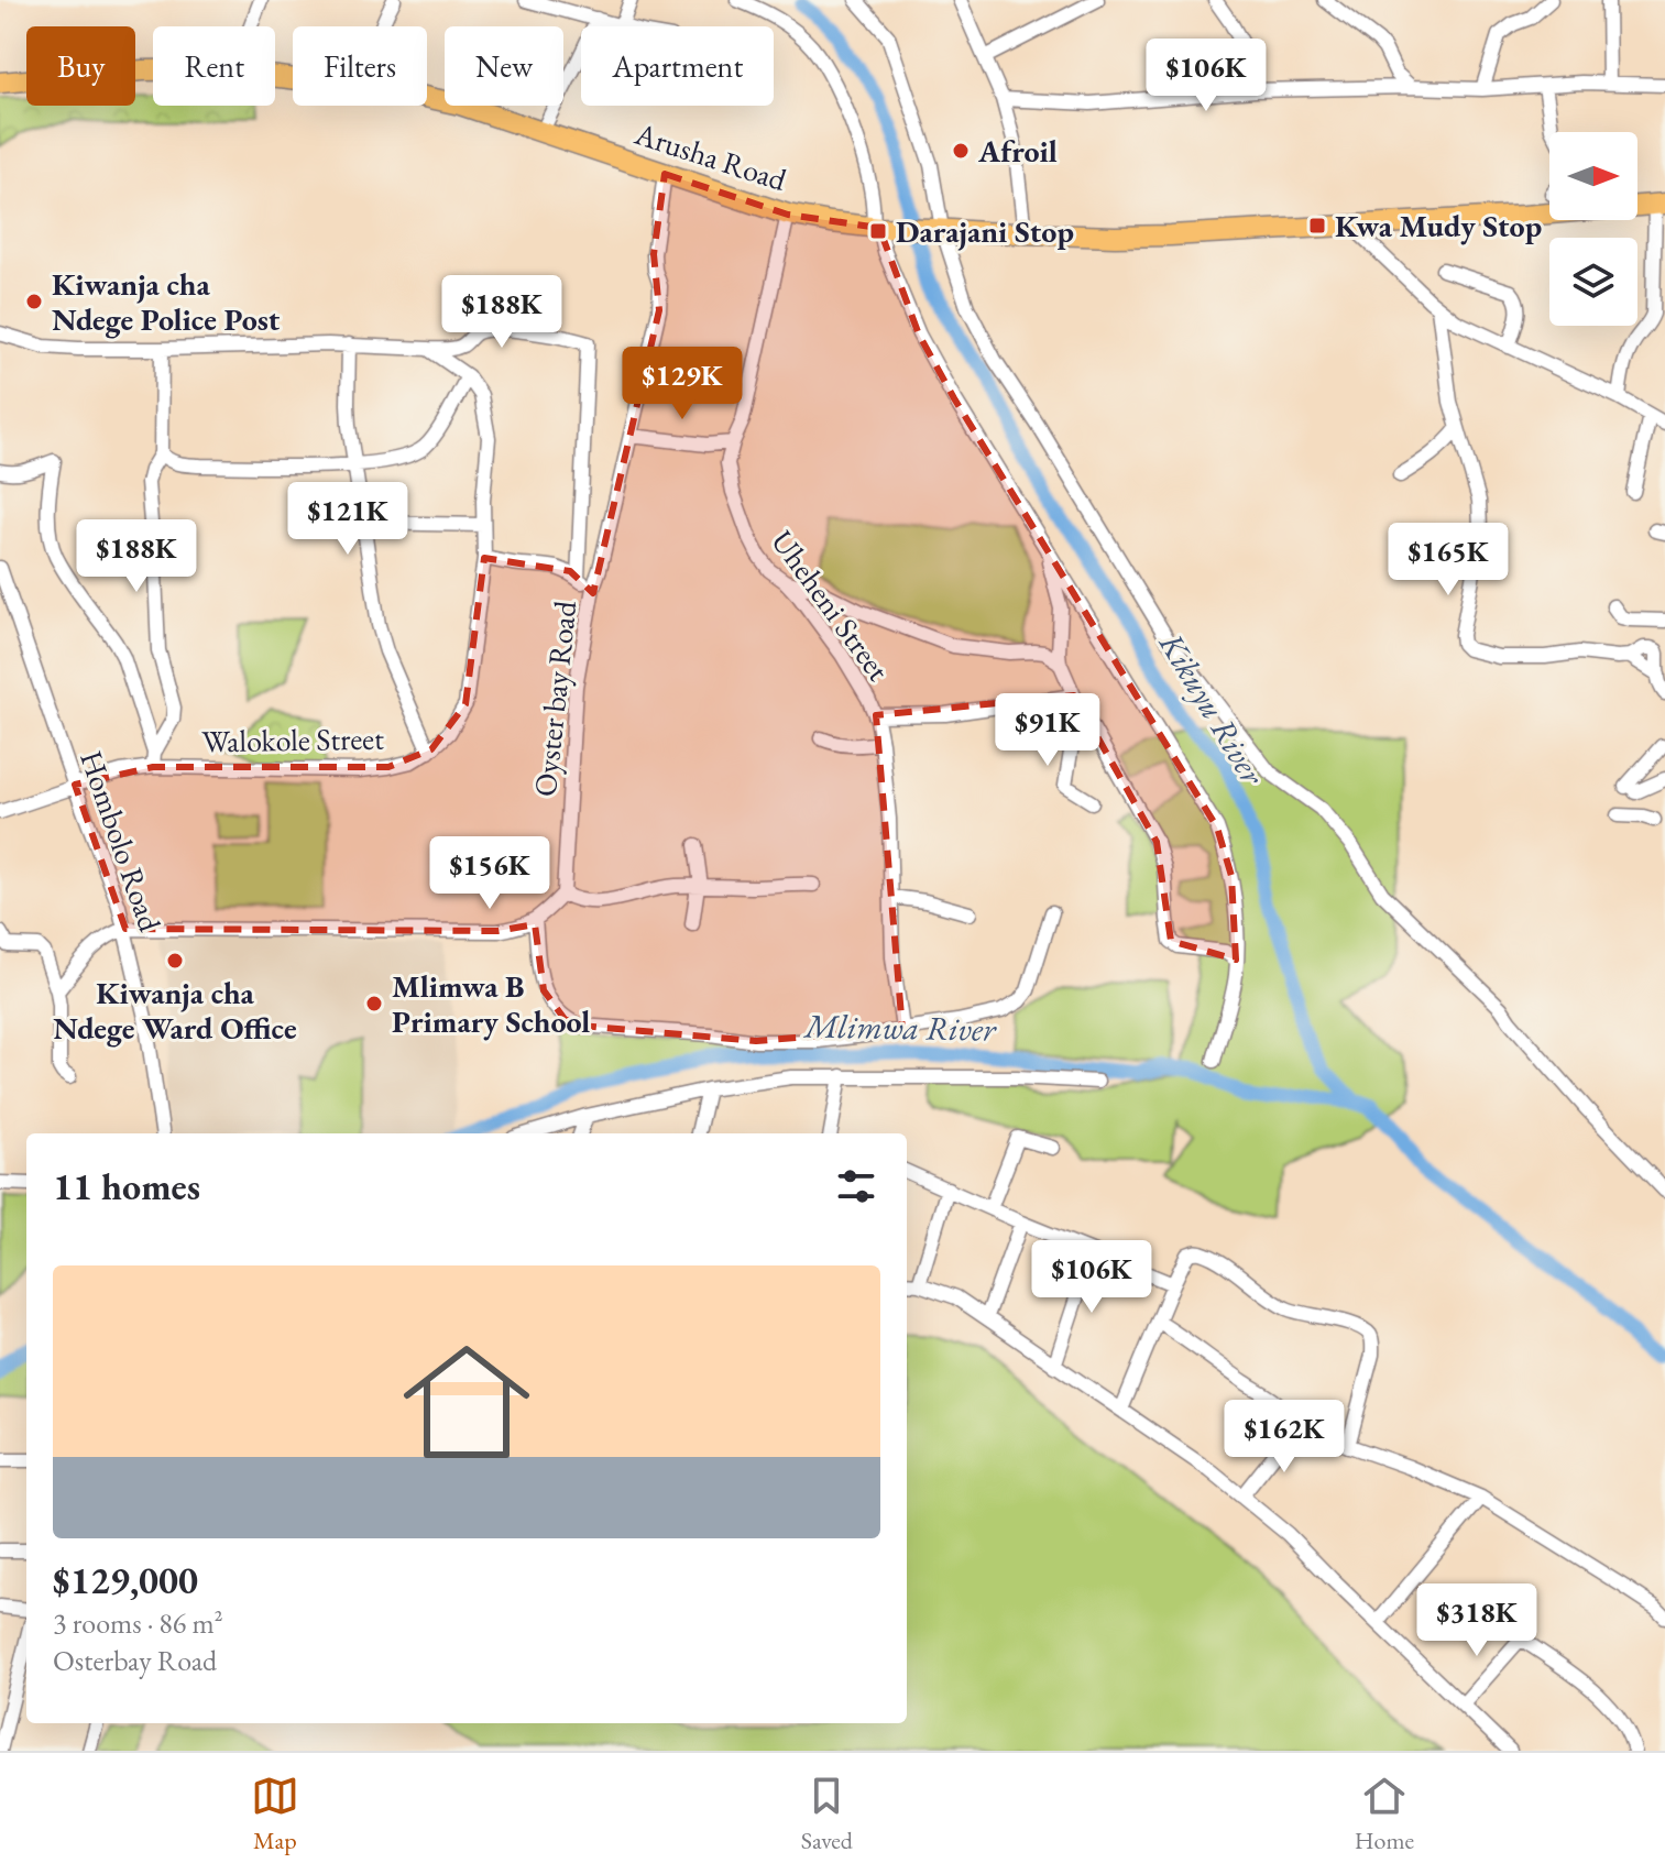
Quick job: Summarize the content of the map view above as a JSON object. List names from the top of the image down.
{
  "streets": {
    "highway": ["Arusha Road"],
    "street": [
      "Uheheni Street",
      "Oyster bay Road",
      "Walokole Street",
      "Hombolo Road"
    ]
  },
  "crossings": [
    ["Arusha Road", "Uheheni Street"],
    ["Arusha Road", "Oyster bay Road"],
    ["Walokole Street", "Hombolo Road"]
  ],
  "water": ["Kikuyu River", "Mlimwa River"],
  "places": {
    "other": [
      "Afroil",
      "Kiwanja cha Ndege Police Post",
      "Kiwanja cha Ndege Ward Office",
      "Mlimwa B Primary School"
    ],
    "transit": ["Kwa Mudy Stop", "Darajani Stop"]
  },
  "north": "right",
  "page": {
    "chip": [
      "Buy",
      "Rent",
      "Filters",
      "New",
      "Apartment"
    ],
    "price": [
      "$106K",
      "$188K",
      "$129K",
      "$121K",
      "$188K",
      "$165K",
      "$91K",
      "$156K",
      "$106K",
      "$162K",
      "$318K"
    ],
    "heading": "11 homes",
    "list": [
      {
        "name": "$129,000",
        "note": "3 rooms · 86 m² · Osterbay Road"
      }
    ],
    "tabs": ["Map", "Saved", "Home"]
  }
}
